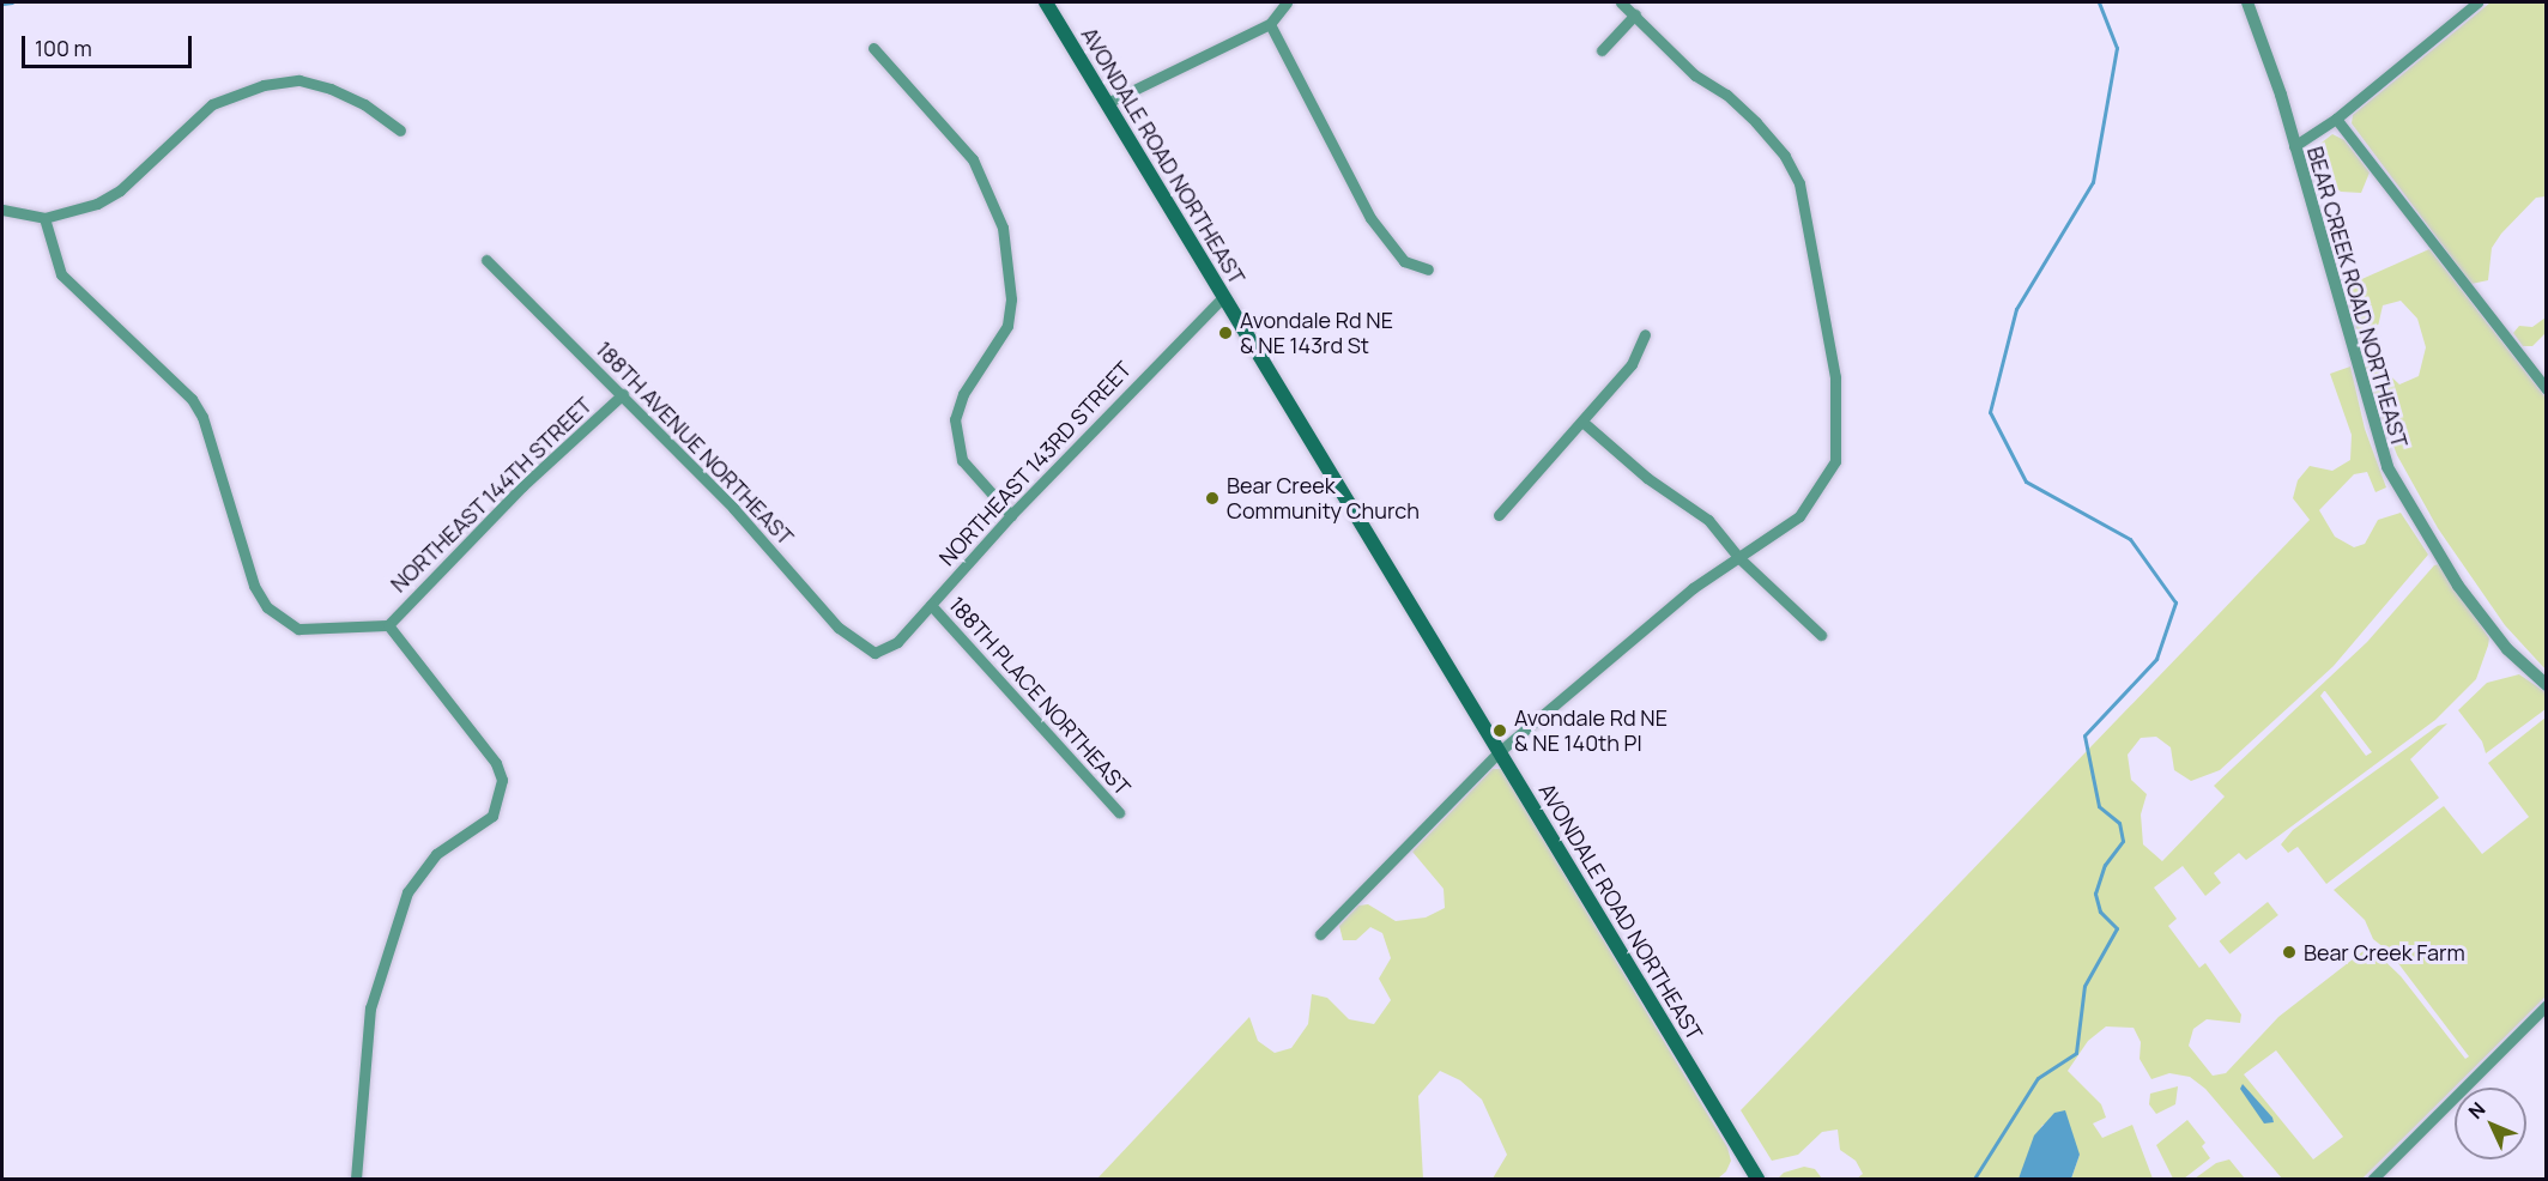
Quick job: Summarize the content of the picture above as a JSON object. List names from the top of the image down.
{
  "streets": {
    "main road": ["AVONDALE ROAD NORTHEAST"],
    "street": [
      "BEAR CREEK ROAD NORTHEAST",
      "188TH AVENUE NORTHEAST",
      "NORTHEAST 143RD STREET",
      "NORTHEAST 144TH STREET",
      "188TH PLACE NORTHEAST"
    ]
  },
  "crossings": [
    ["AVONDALE ROAD NORTHEAST", "NORTHEAST 143RD STREET"],
    ["188TH AVENUE NORTHEAST", "NORTHEAST 143RD STREET"],
    ["188TH AVENUE NORTHEAST", "NORTHEAST 144TH STREET"],
    ["NORTHEAST 143RD STREET", "188TH PLACE NORTHEAST"]
  ],
  "places": [
    "Avondale Rd NE & NE 143rd St",
    "Bear Creek Community Church",
    "Avondale Rd NE & NE 140th Pl",
    "Bear Creek Farm"
  ],
  "scale_bar": "100 m",
  "north": "top left"
}
